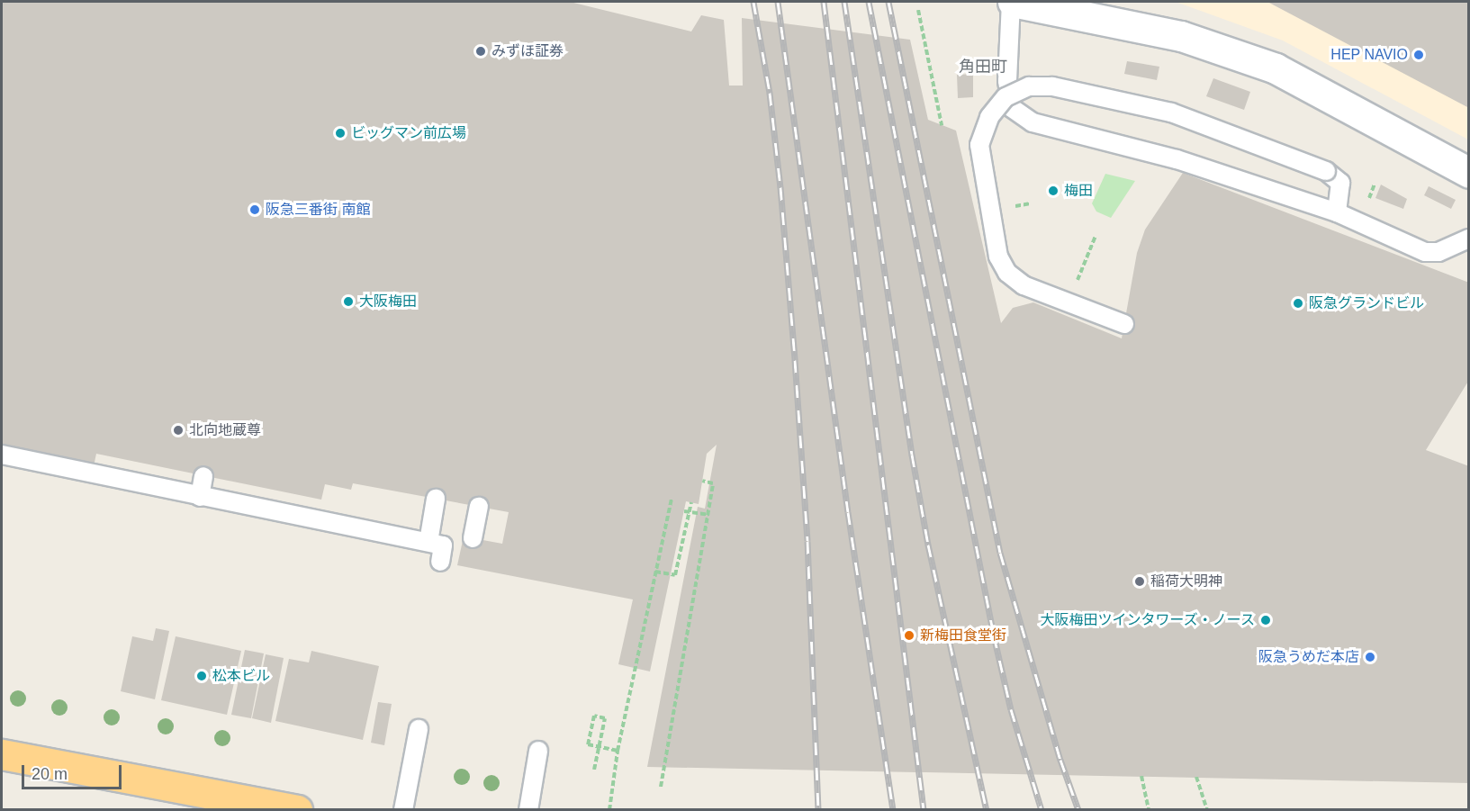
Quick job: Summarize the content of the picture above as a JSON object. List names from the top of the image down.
{
  "districts": ["角田町"],
  "places": [
    "みずほ証券",
    "HEP NAVIO",
    "ビッグマン前広場",
    "梅田",
    "阪急三番街 南館",
    "大阪梅田",
    "阪急グランドビル",
    "北向地蔵尊",
    "稲荷大明神",
    "大阪梅田ツインタワーズ・ノース",
    "新梅田食堂街",
    "阪急うめだ本店",
    "松本ビル"
  ],
  "scale_bar": "20 m"
}
